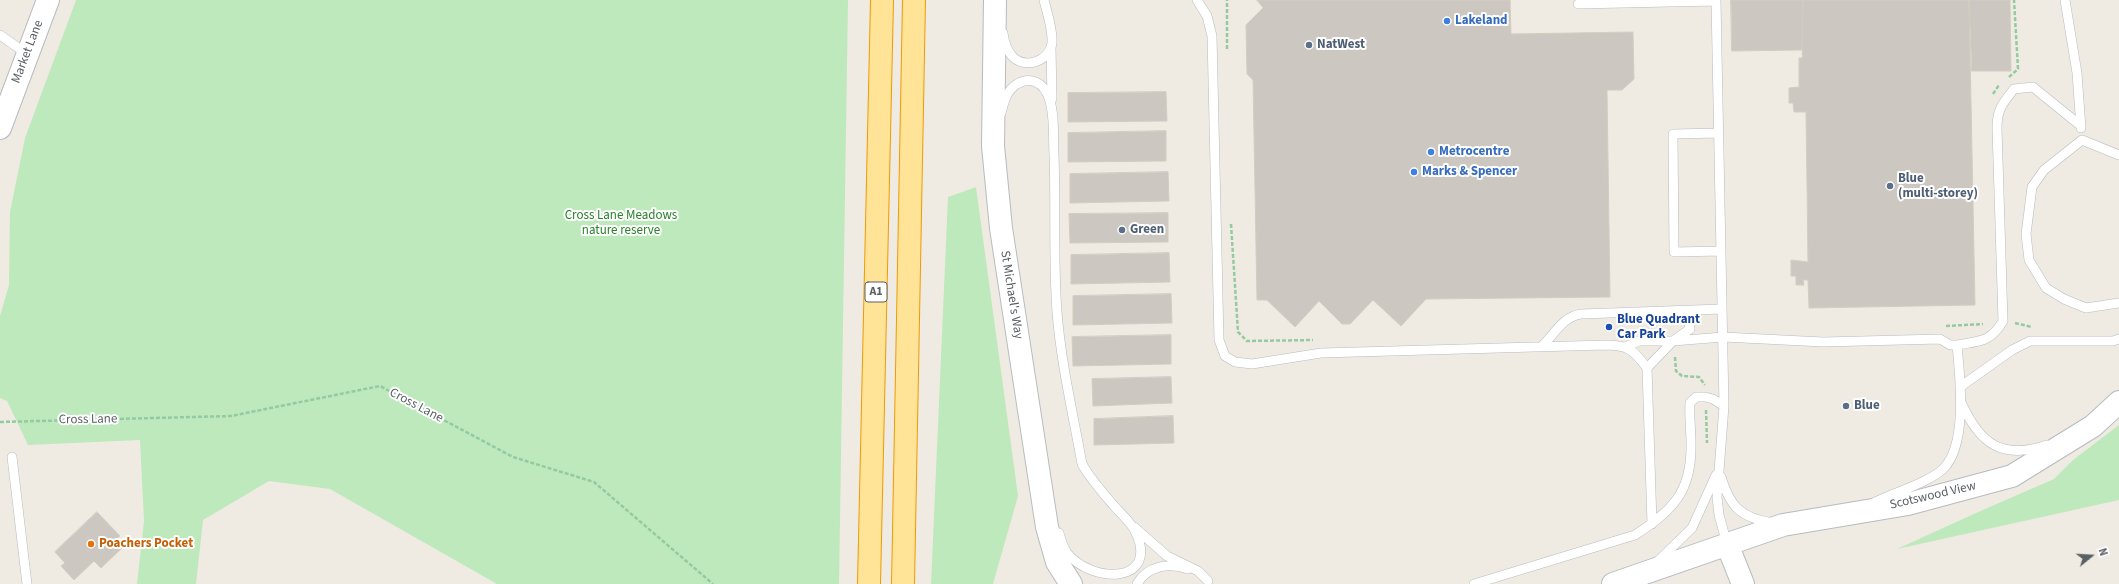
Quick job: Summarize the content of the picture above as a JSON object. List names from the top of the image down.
{
  "streets": {
    "highway": ["A1"],
    "street": ["Market Lane", "St Michael's Way", "Scotswood View"],
    "path": ["Cross Lane"]
  },
  "parks": ["Cross Lane Meadows nature reserve"],
  "places": [
    "Lakeland",
    "NatWest",
    "Metrocentre",
    "Marks & Spencer",
    "Blue (multi-storey)",
    "Green",
    "Blue Quadrant Car Park",
    "Blue",
    "Poachers Pocket"
  ],
  "north": "right"
}
